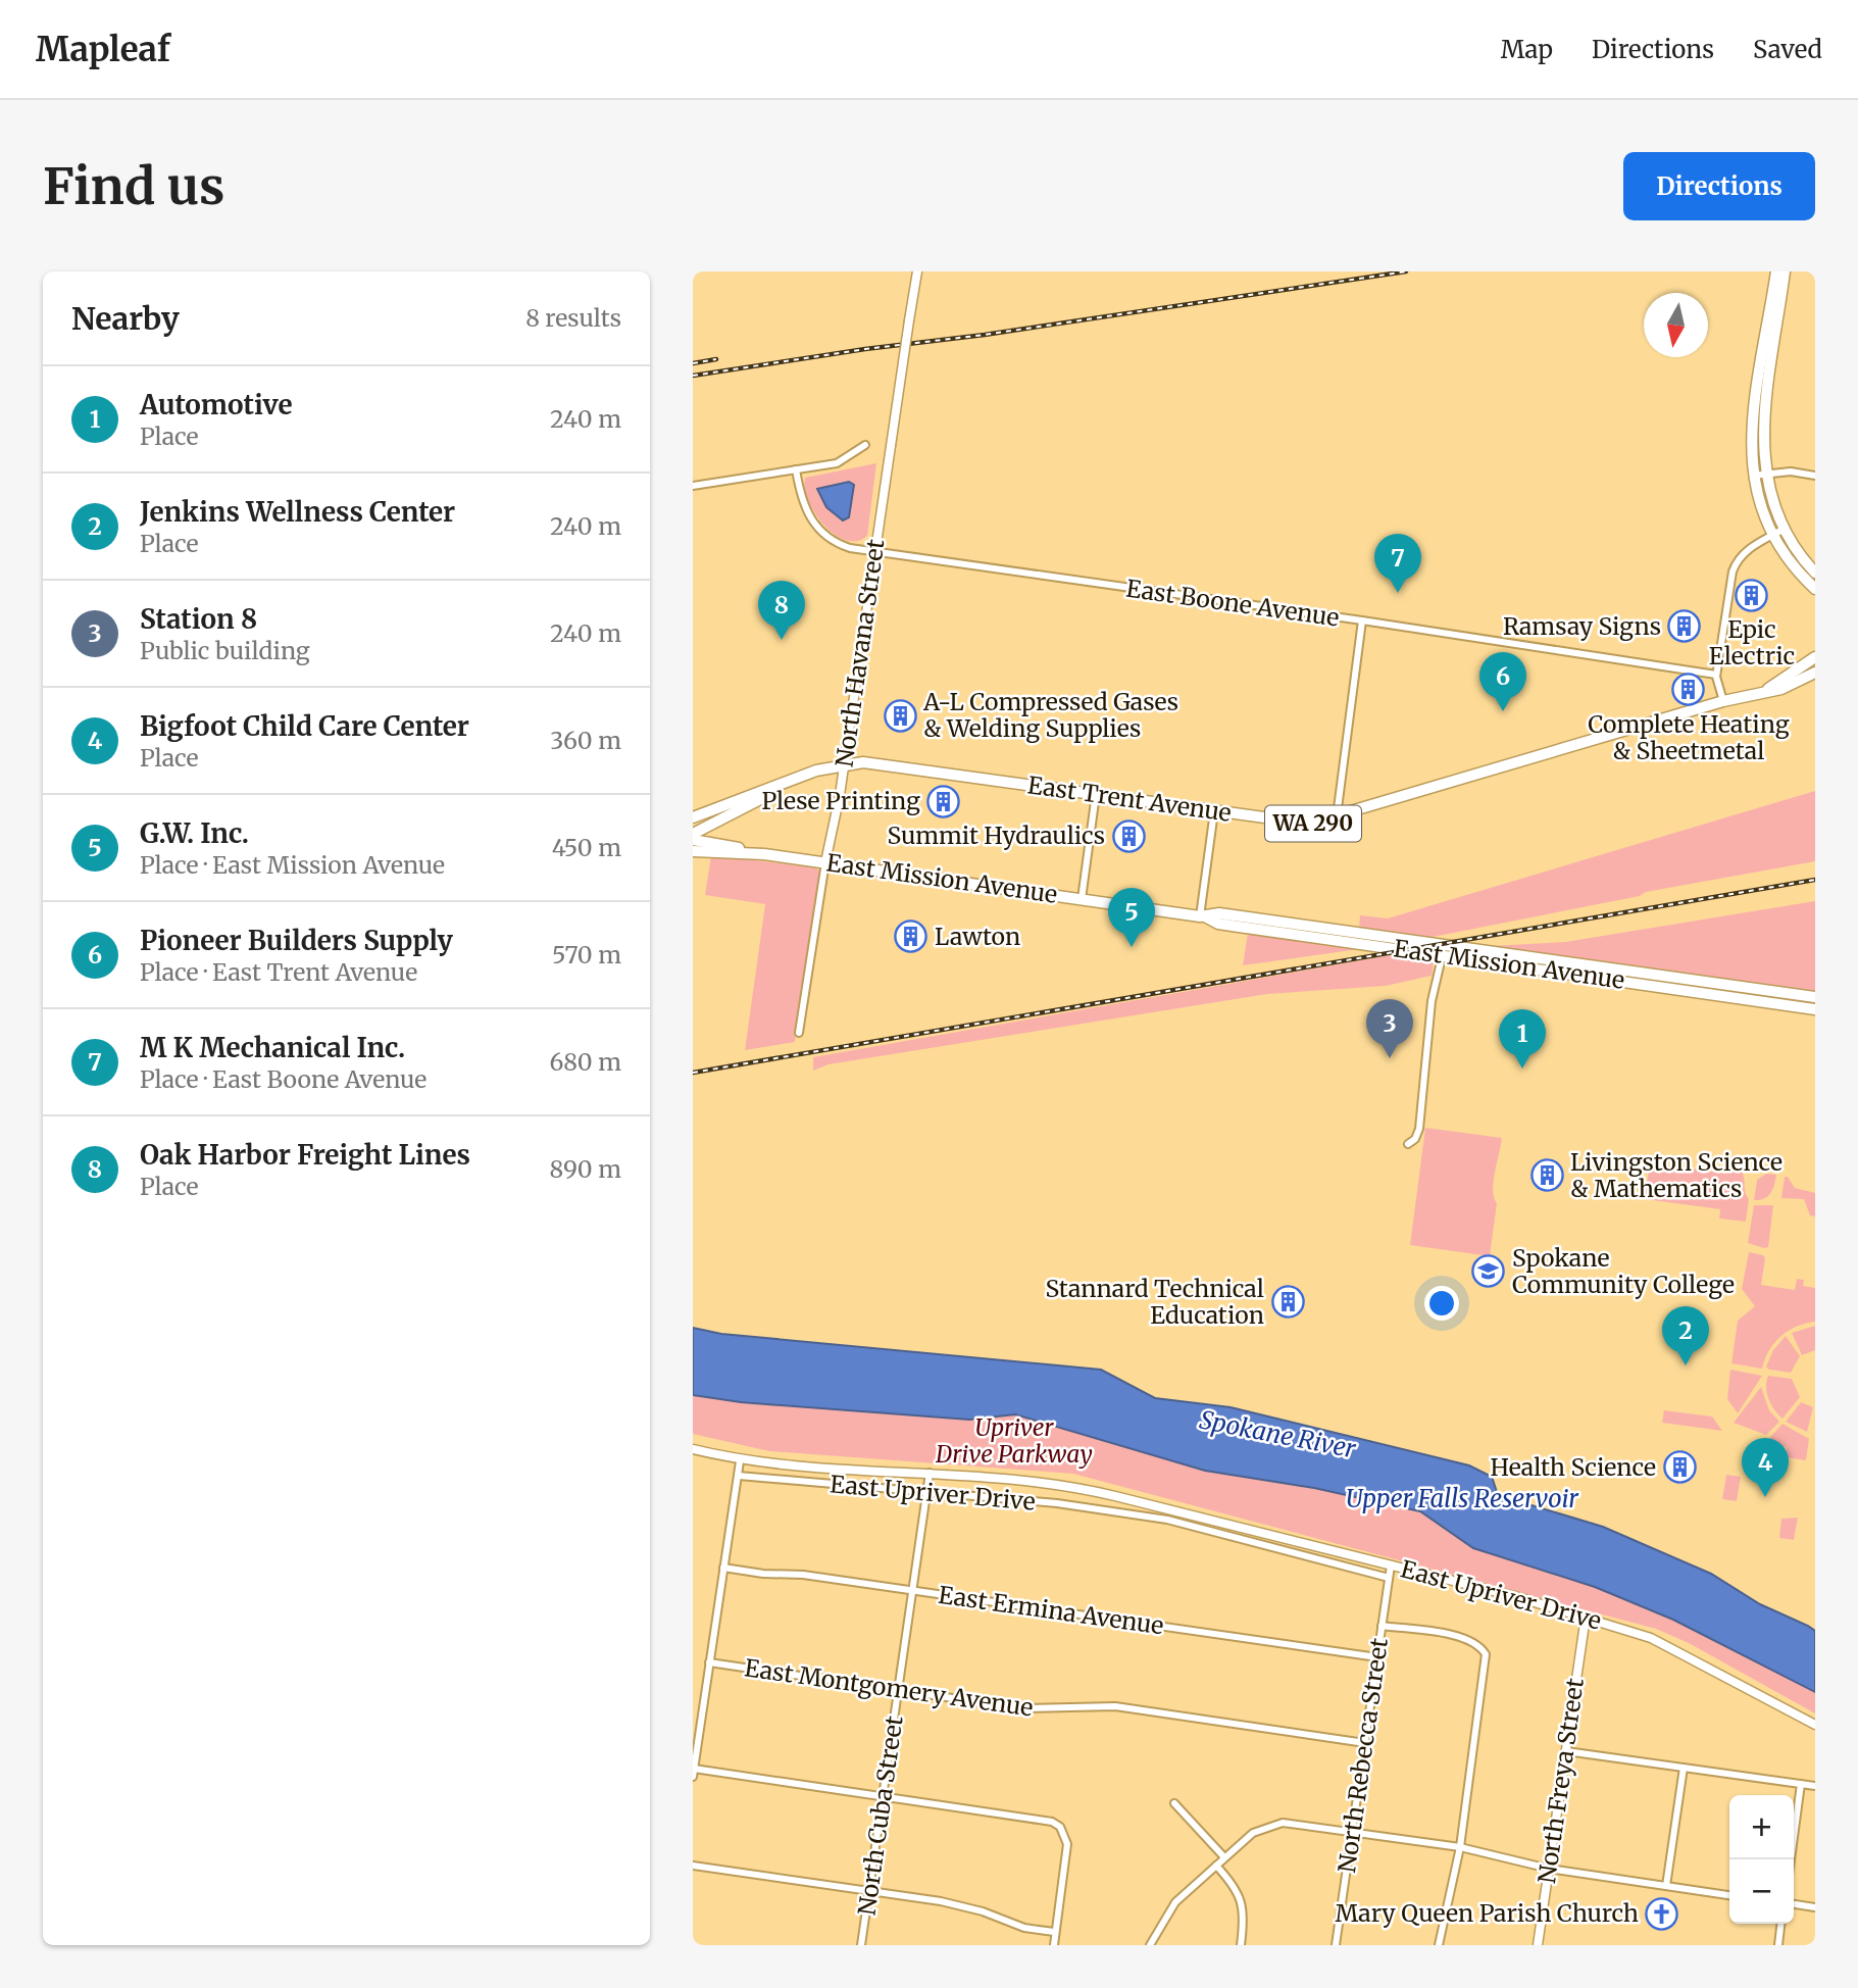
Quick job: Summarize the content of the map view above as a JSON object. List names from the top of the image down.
{
  "streets": {
    "main road": ["East Trent Avenue", "WA 290", "East Mission Avenue"],
    "street": [
      "East Boone Avenue",
      "North Havana Street",
      "East Upriver Drive",
      "East Ermina Avenue",
      "East Montgomery Avenue",
      "North Rebecca Street",
      "North Freya Street",
      "North Cuba Street"
    ]
  },
  "crossings": [
    ["East Boone Avenue", "North Havana Street"],
    ["North Havana Street", "East Trent Avenue"],
    ["North Havana Street", "East Mission Avenue"],
    ["East Upriver Drive", "North Rebecca Street"],
    ["East Upriver Drive", "North Freya Street"],
    ["East Upriver Drive", "North Cuba Street"],
    ["East Ermina Avenue", "North Rebecca Street"],
    ["East Ermina Avenue", "North Cuba Street"],
    ["East Montgomery Avenue", "North Rebecca Street"],
    ["East Montgomery Avenue", "North Cuba Street"]
  ],
  "water": ["Spokane River", "Upper Falls Reservoir"],
  "parks": ["Upriver Drive Parkway"],
  "places": {
    "building": [
      "Epic Electric",
      "Ramsay Signs",
      "Complete Heating & Sheetmetal",
      "A-L Compressed Gases & Welding Supplies",
      "Plese Printing",
      "Summit Hydraulics",
      "Lawton",
      "Livingston Science & Mathematics",
      "Stannard Technical Education",
      "Health Science"
    ],
    "school or university": ["Spokane Community College"],
    "church": ["Mary Queen Parish Church"]
  },
  "north": "bottom",
  "page": {
    "header": "Mapleaf",
    "nav": ["Map", "Directions", "Saved"],
    "buttons": "Directions",
    "title": "Find us",
    "heading": ["Nearby", "8 results"],
    "list": [
      {
        "mark": "1",
        "name": "Automotive",
        "note": "Place",
        "value": "240 m"
      },
      {
        "mark": "2",
        "name": "Jenkins Wellness Center",
        "note": "Place",
        "value": "240 m"
      },
      {
        "mark": "3",
        "name": "Station 8",
        "note": "Public building",
        "value": "240 m"
      },
      {
        "mark": "4",
        "name": "Bigfoot Child Care Center",
        "note": "Place",
        "value": "360 m"
      },
      {
        "mark": "5",
        "name": "G.W. Inc.",
        "note": "Place · East Mission Avenue",
        "value": "450 m"
      },
      {
        "mark": "6",
        "name": "Pioneer Builders Supply",
        "note": "Place · East Trent Avenue",
        "value": "570 m"
      },
      {
        "mark": "7",
        "name": "M K Mechanical Inc.",
        "note": "Place · East Boone Avenue",
        "value": "680 m"
      },
      {
        "mark": "8",
        "name": "Oak Harbor Freight Lines",
        "note": "Place",
        "value": "890 m"
      }
    ],
    "pins": [
      "7",
      "8",
      "6",
      "5",
      "3",
      "1",
      "2",
      "4"
    ],
    "map_buttons": ["+", "−"]
  }
}
